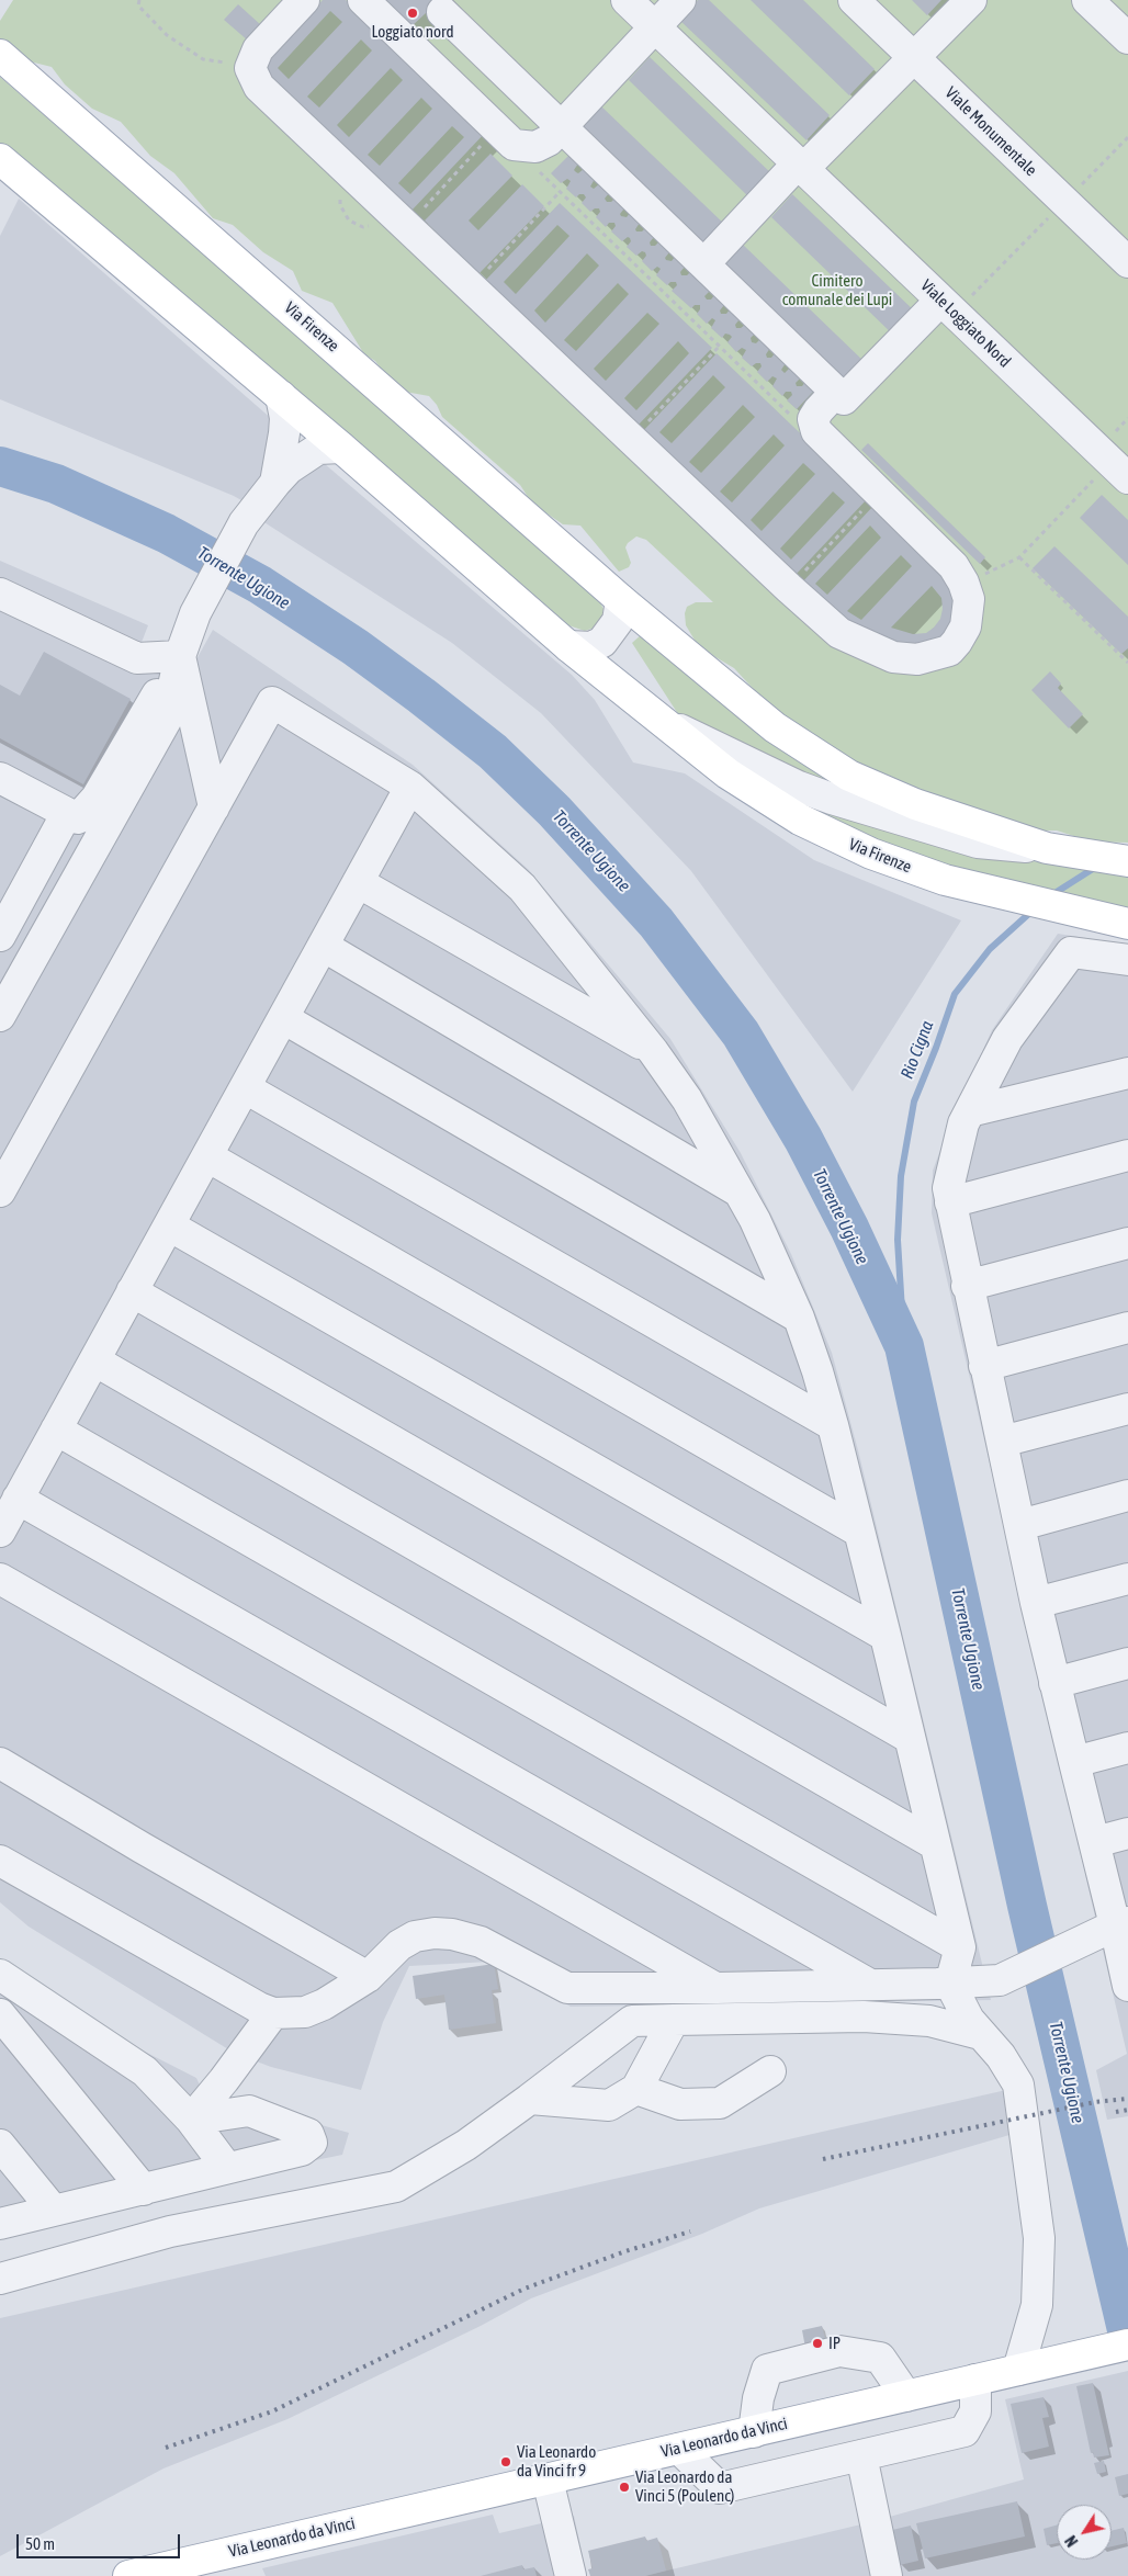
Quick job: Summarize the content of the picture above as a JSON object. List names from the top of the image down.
{
  "streets": {
    "main road": ["Via Firenze", "Via Leonardo da Vinci"],
    "street": ["Viale Monumentale", "Viale Loggiato Nord"]
  },
  "water": ["Torrente Ugione", "Rio Cigna"],
  "parks": ["Cimitero comunale dei Lupi"],
  "places": [
    "Loggiato nord",
    "IP",
    "Via Leonardo da Vinci fr 9",
    "Via Leonardo da Vinci 5 (Poulenc)"
  ],
  "scale_bar": "50 m",
  "north": "bottom left"
}
